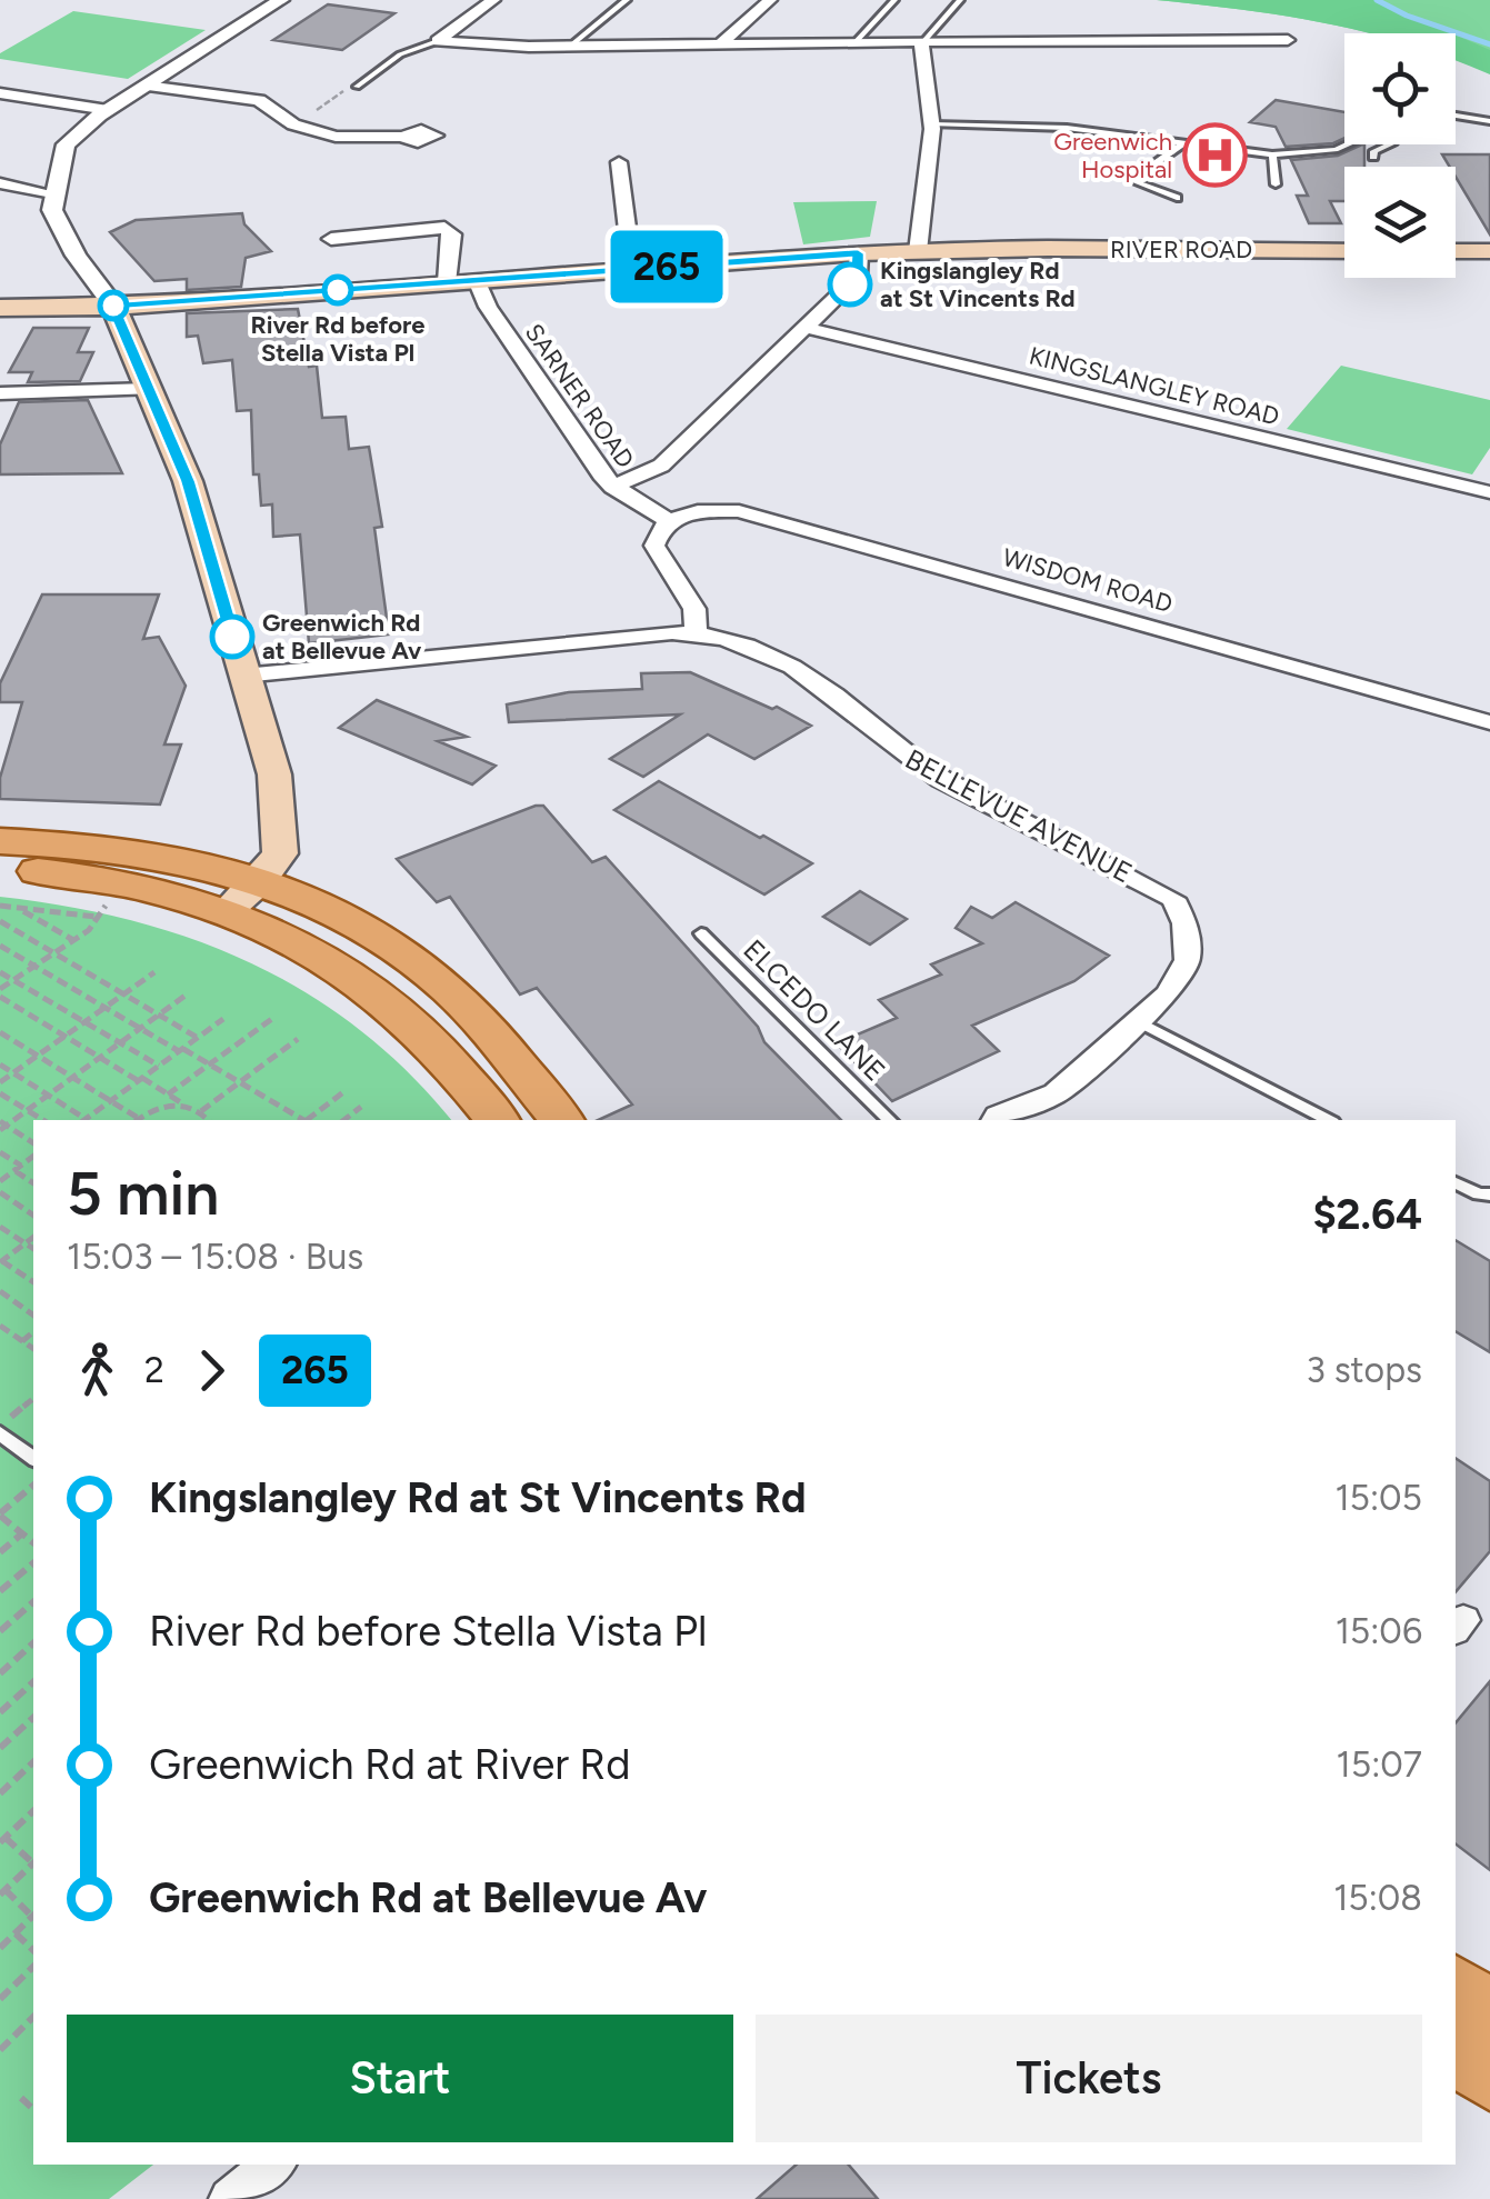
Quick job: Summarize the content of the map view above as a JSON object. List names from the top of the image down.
{
  "streets": {
    "main road": ["RIVER ROAD"],
    "street": [
      "KINGSLANGLEY ROAD",
      "SARNER ROAD",
      "WISDOM ROAD",
      "BELLEVUE AVENUE"
    ],
    "lane": ["ELCEDO LANE"]
  },
  "crossings": [
    ["RIVER ROAD", "SARNER ROAD"],
    ["SARNER ROAD", "WISDOM ROAD"]
  ],
  "places": {
    "hospital": ["Greenwich Hospital"],
    "other": ["Kingslangley Rd at St Vincents Rd", "River Rd before Stella Vista Pl", "Greenwich Rd at Bellevue Av"]
  },
  "lines": ["bus line 265"],
  "page": {
    "on_map": "265",
    "heading": ["5 min", "15:03 – 15:08 · Bus", "$2.64"],
    "legs": ["2", "265", "3 stops"],
    "list": [
      {
        "name": "Kingslangley Rd at St Vincents Rd",
        "value": "15:05"
      },
      {
        "name": "River Rd before Stella Vista Pl",
        "value": "15:06"
      },
      {
        "name": "Greenwich Rd at River Rd",
        "value": "15:07"
      },
      {
        "name": "Greenwich Rd at Bellevue Av",
        "value": "15:08"
      }
    ],
    "buttons": ["Start", "Tickets"]
  }
}
